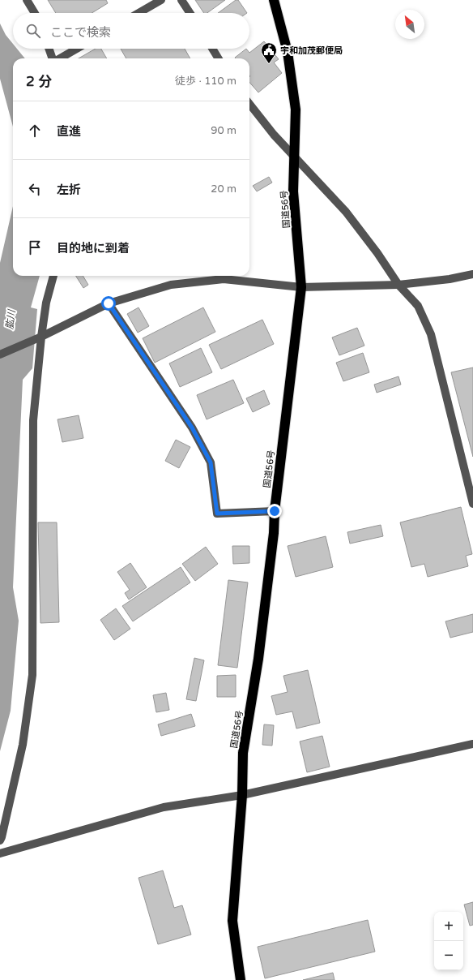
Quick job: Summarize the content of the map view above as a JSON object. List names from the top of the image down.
{
  "streets": {
    "highway": ["国道56号"]
  },
  "water": ["肱川"],
  "places": {
    "public building": ["宇和加茂郵便局"]
  },
  "north": "top left",
  "page": {
    "search": "ここで検索",
    "heading": ["2 分", "徒歩 · 110 m"],
    "list": [
      ["直進", "90 m"],
      ["左折", "20 m"],
      "目的地に到着"
    ],
    "map_buttons": ["+", "−"]
  }
}
